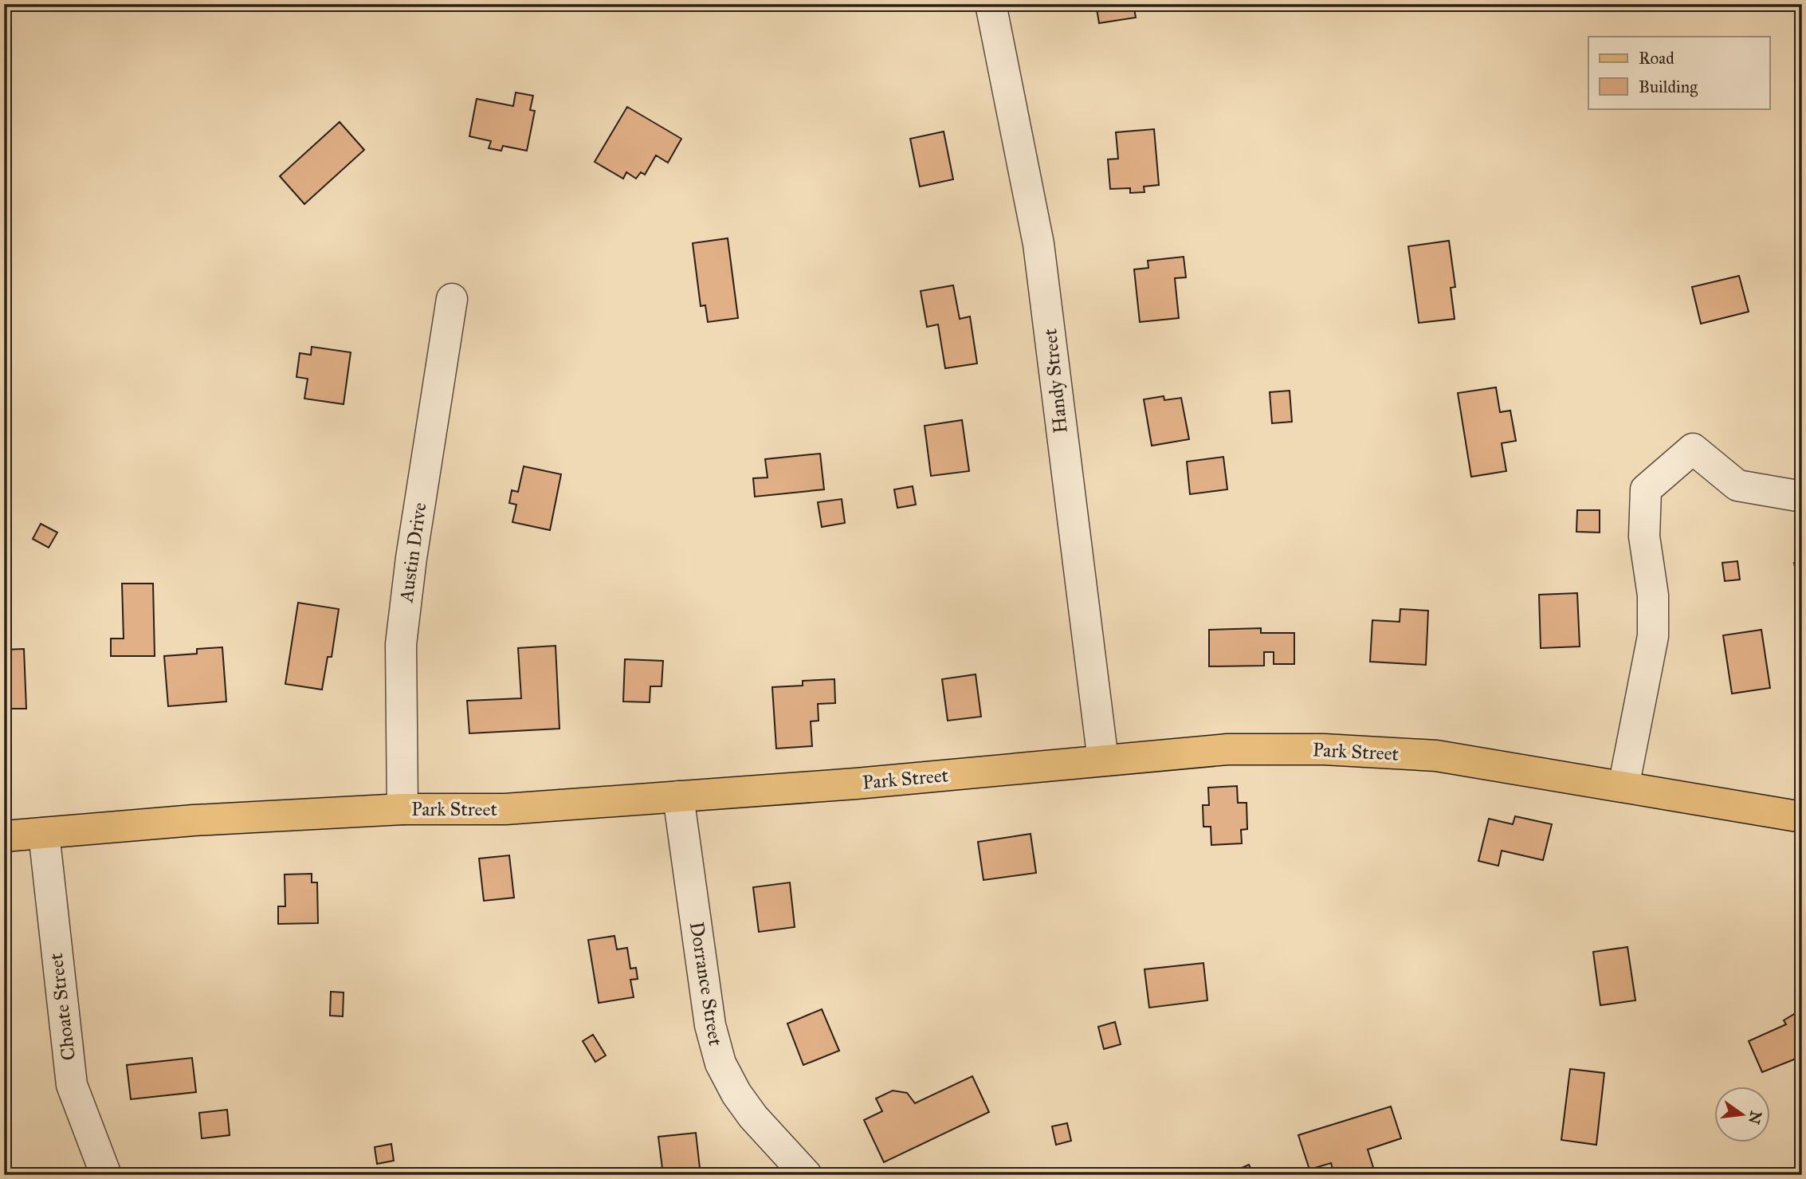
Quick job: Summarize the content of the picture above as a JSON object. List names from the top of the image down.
{
  "streets": {
    "main road": ["Park Street"],
    "street": [
      "Handy Street",
      "Austin Drive",
      "Dorrance Street",
      "Choate Street"
    ]
  },
  "crossings": [
    ["Handy Street", "Park Street"],
    ["Austin Drive", "Park Street"],
    ["Park Street", "Dorrance Street"],
    ["Park Street", "Choate Street"]
  ],
  "legend": ["Road", "Building"],
  "north": "right"
}
